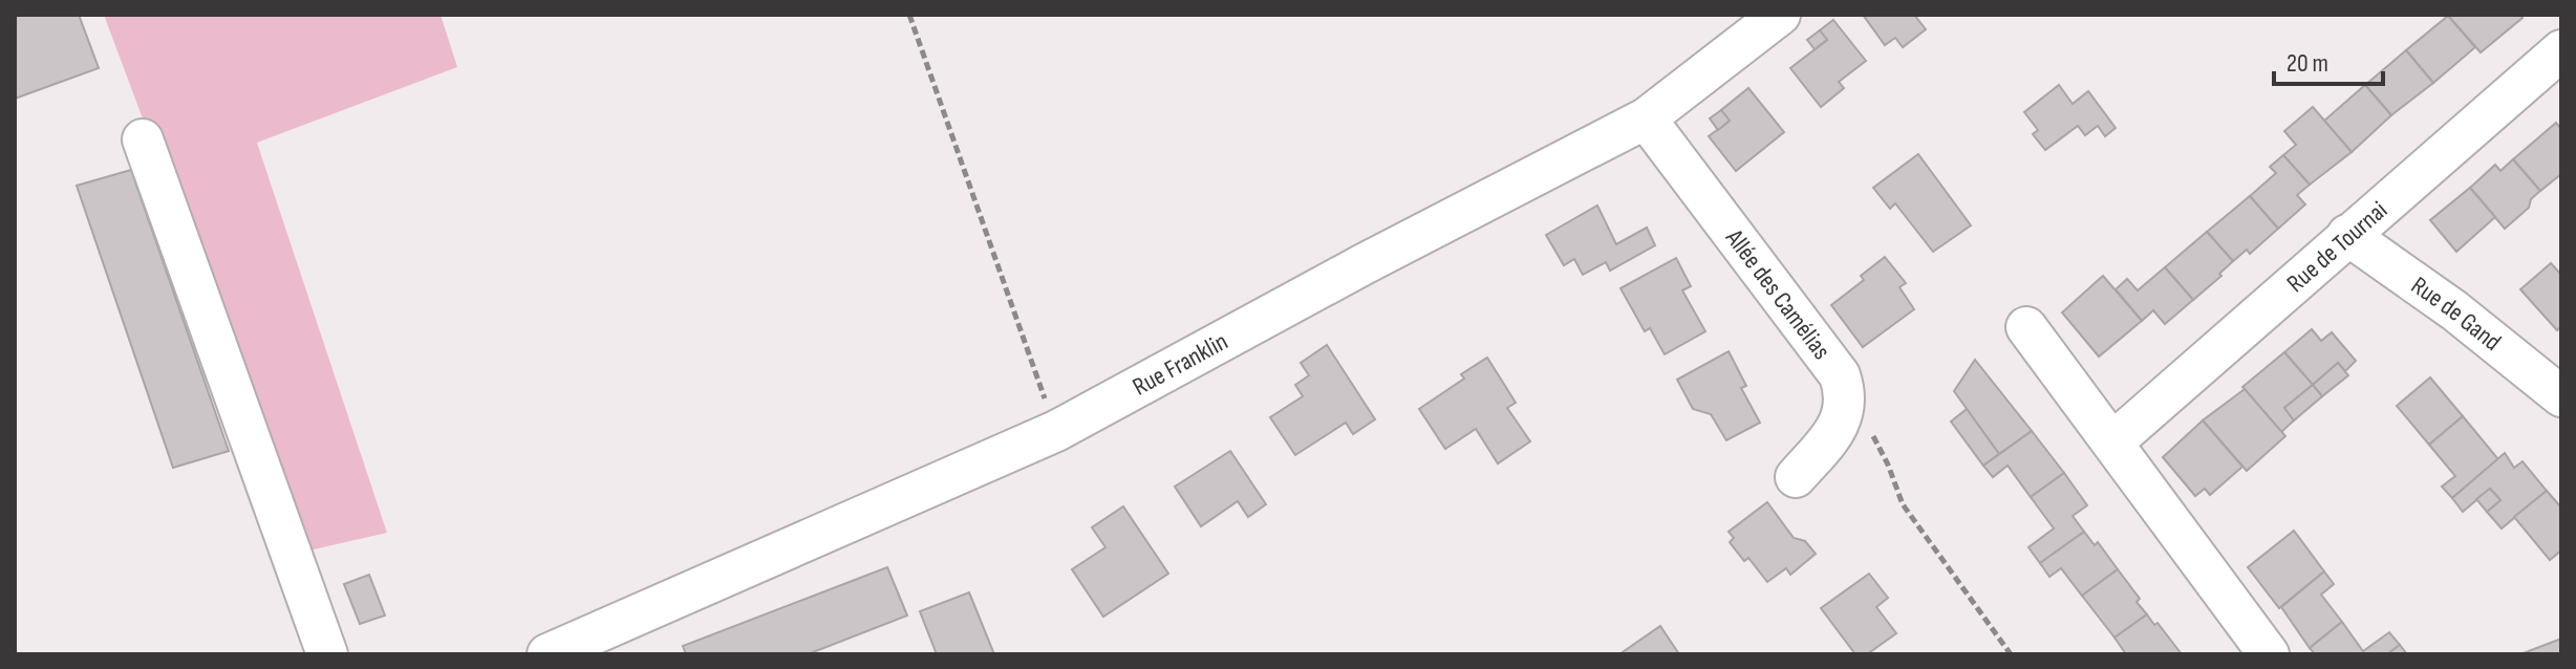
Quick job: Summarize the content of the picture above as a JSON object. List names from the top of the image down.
{
  "streets": {
    "street": [
      "Rue de Tournai",
      "Allée des Camélias",
      "Rue de Gand",
      "Rue Franklin"
    ]
  },
  "crossings": [
    ["Rue de Tournai", "Rue de Gand"],
    ["Allée des Camélias", "Rue Franklin"]
  ],
  "scale_bar": "20 m"
}
